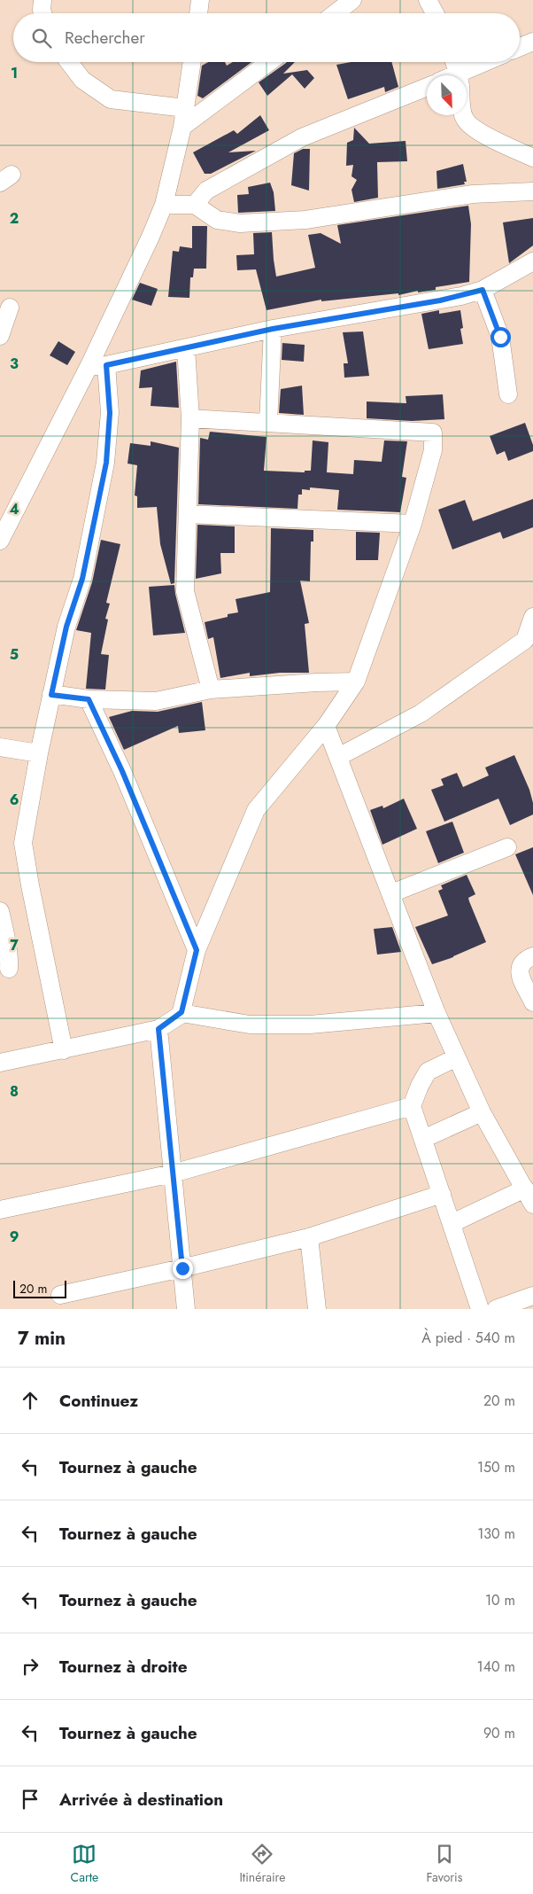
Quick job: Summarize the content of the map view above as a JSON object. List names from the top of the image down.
{
  "scale_bar": "20 m",
  "north": "bottom right",
  "page": {
    "search": "Rechercher",
    "scale": "20 m",
    "heading": ["7 min", "À pied · 540 m"],
    "list": [
      ["Continuez", "20 m"],
      ["Tournez à gauche", "150 m"],
      ["Tournez à gauche", "130 m"],
      ["Tournez à gauche", "10 m"],
      ["Tournez à droite", "140 m"],
      ["Tournez à gauche", "90 m"],
      "Arrivée à destination"
    ],
    "nav": ["Carte", "Itinéraire", "Favoris"]
  },
  "grid": {
    "rows": [
      "1",
      "2",
      "3",
      "4",
      "5",
      "6",
      "7",
      "8",
      "9"
    ]
  }
}
